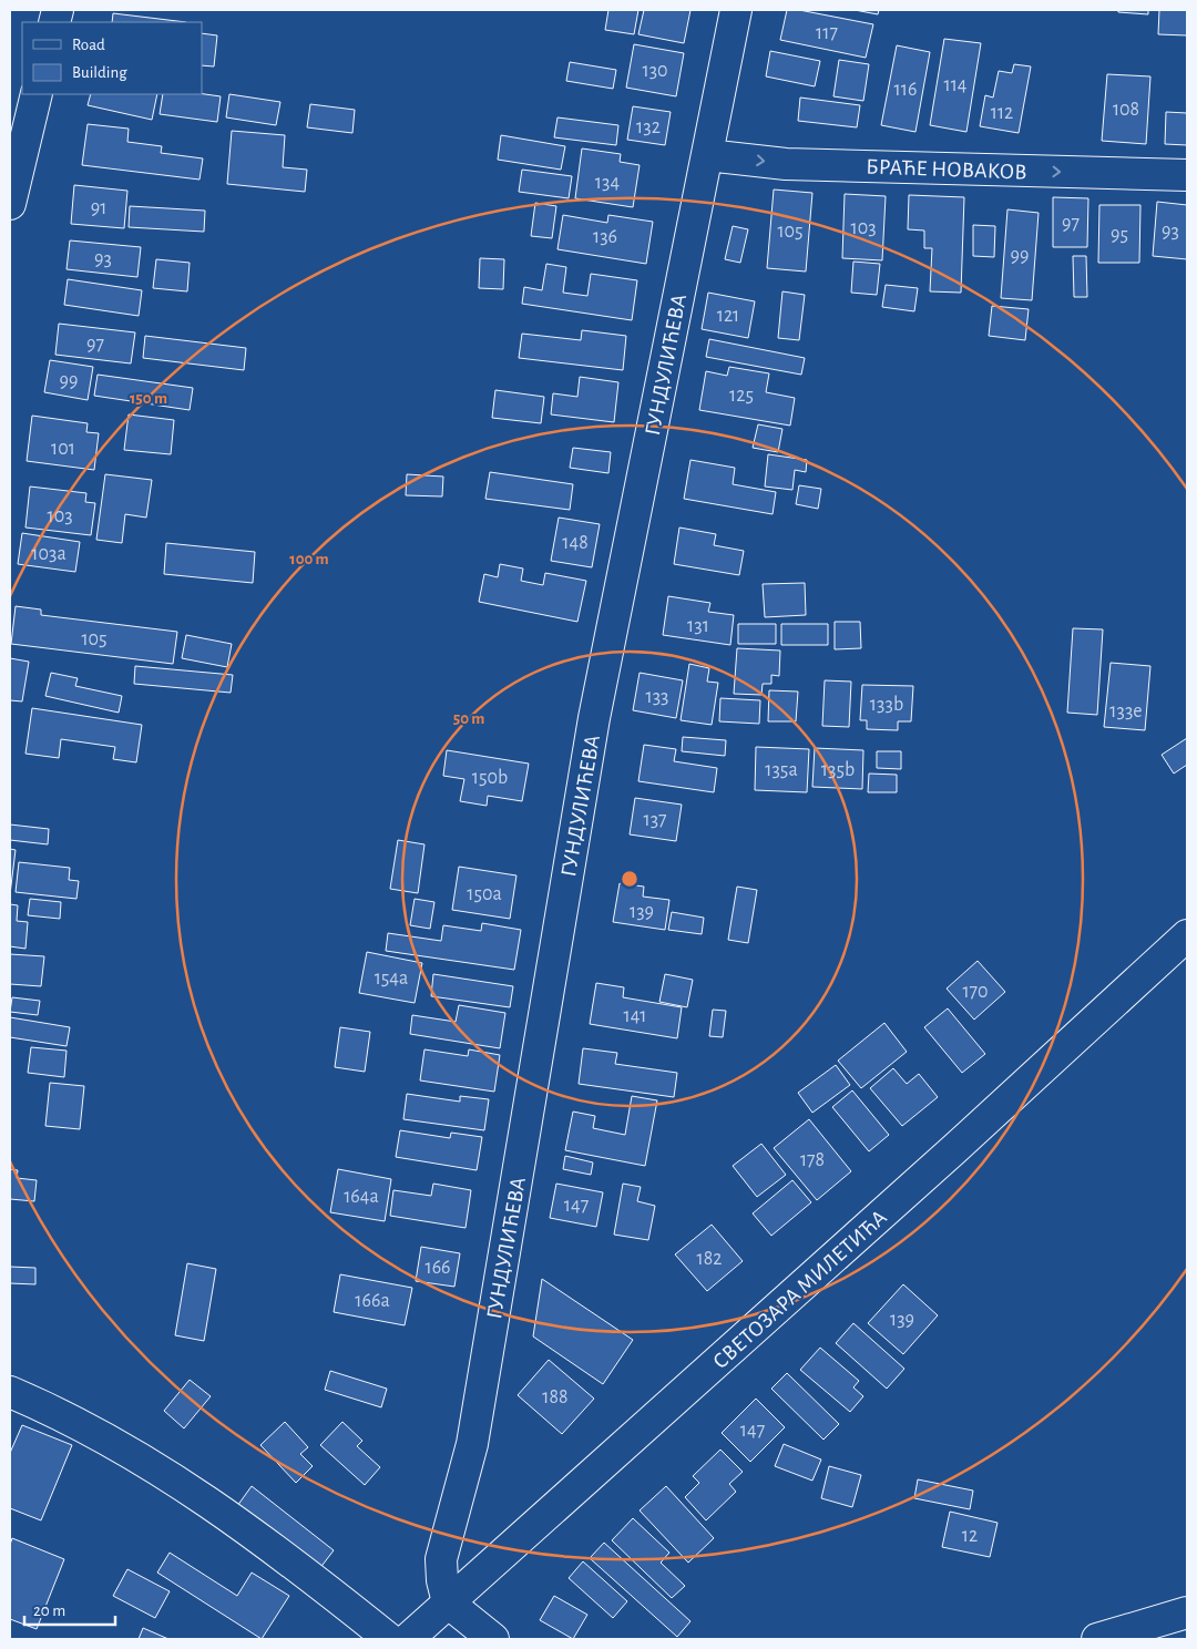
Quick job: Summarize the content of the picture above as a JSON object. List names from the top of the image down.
{
  "streets": {
    "street": ["БРАЋЕ НОВАКОВ", "ГУНДУЛИЋЕВА", "СВЕТОЗАРА МИЛЕТИЋА"]
  },
  "crossings": [
    ["БРАЋЕ НОВАКОВ", "ГУНДУЛИЋЕВА"],
    ["ГУНДУЛИЋЕВА", "СВЕТОЗАРА МИЛЕТИЋА"]
  ],
  "one_way": ["БРАЋЕ НОВАКОВ"],
  "house_numbers": [
    "117",
    "130",
    "114",
    "116",
    "108",
    "112",
    "132",
    "134",
    "91",
    "97",
    "103",
    "105",
    "93",
    "95",
    "136",
    "99",
    "93",
    "121",
    "97",
    "99",
    "125",
    "101",
    "103",
    "148",
    "103a",
    "131",
    "105",
    "133",
    "133b",
    "133e",
    "135a",
    "135b",
    "150b",
    "137",
    "150a",
    "139",
    "154a",
    "170",
    "141",
    "178",
    "164a",
    "147",
    "182",
    "166",
    "166a",
    "139",
    "188",
    "147",
    "12"
  ],
  "legend": ["Road", "Building"],
  "scale_bar": "20 m",
  "rings": ["150 m", "100 m", "50 m"]
}
